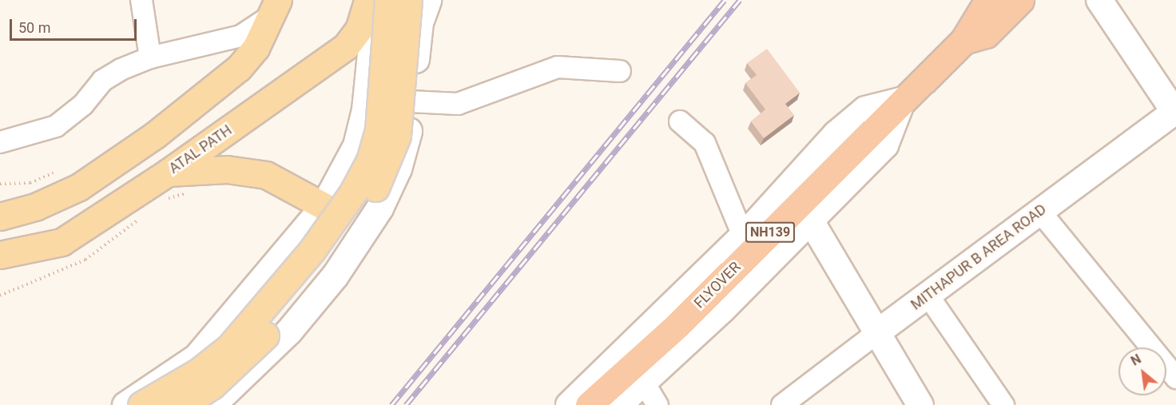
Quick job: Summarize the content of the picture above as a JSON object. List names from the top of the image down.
{
  "streets": {
    "highway": ["NH139", "FLYOVER"],
    "main road": ["ATAL PATH"],
    "street": ["MITHAPUR B AREA ROAD"]
  },
  "crossings": [
    ["NH139", "FLYOVER"]
  ],
  "scale_bar": "50 m",
  "north": "top left"
}
